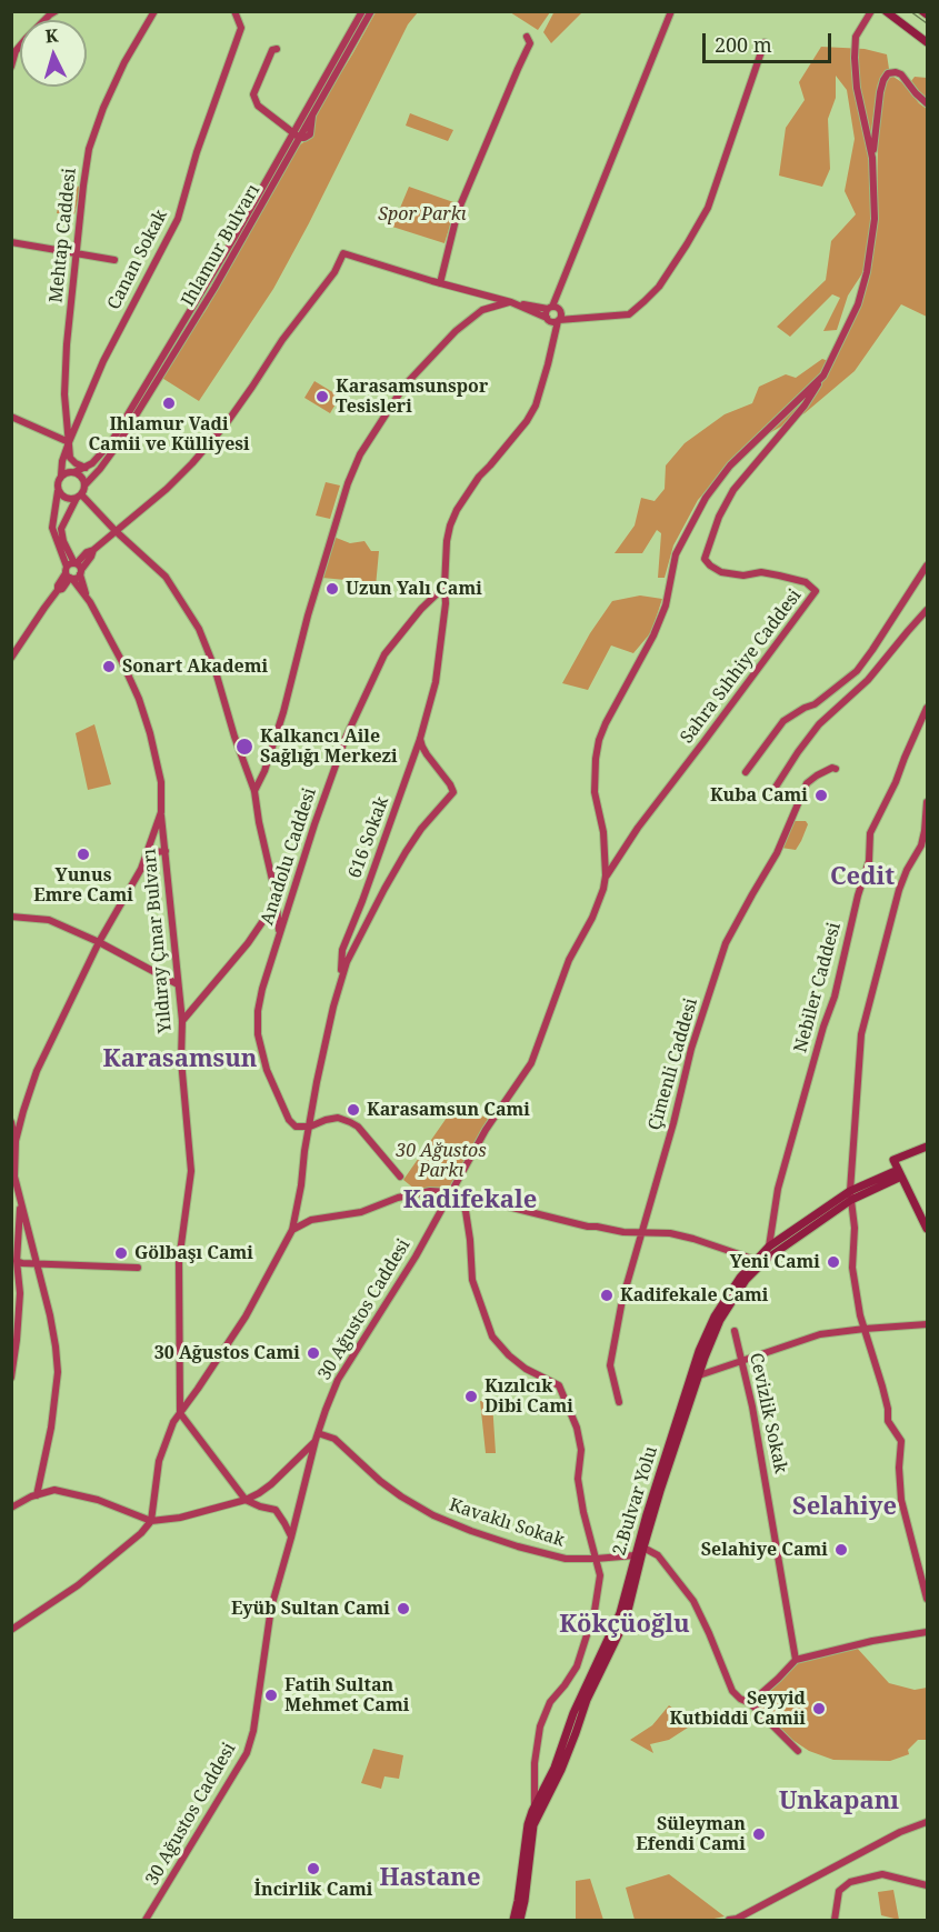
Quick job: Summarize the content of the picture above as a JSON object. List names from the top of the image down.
{
  "streets": {
    "main road": ["2.Bulvar Yolu"],
    "street": [
      "Mehtap Caddesi",
      "Ihlamur Bulvarı",
      "Canan Sokak",
      "Sahra Sıhhiye Caddesi",
      "616 Sokak",
      "Anadolu Caddesi",
      "Yıldıray Çınar Bulvarı",
      "Nebiler Caddesi",
      "Çimenli Caddesi",
      "30 Ağustos Caddesi",
      "Cevizlik Sokak",
      "Kavaklı Sokak"
    ]
  },
  "crossings": [
    ["Mehtap Caddesi", "Ihlamur Bulvarı"],
    ["Mehtap Caddesi", "Canan Sokak"],
    ["Sahra Sıhhiye Caddesi", "30 Ağustos Caddesi"],
    ["616 Sokak", "Anadolu Caddesi"],
    ["Nebiler Caddesi", "2.Bulvar Yolu"],
    ["30 Ağustos Caddesi", "Kavaklı Sokak"],
    ["2.Bulvar Yolu", "Kavaklı Sokak"]
  ],
  "districts": [
    "Cedit",
    "Karasamsun",
    "Kadifekale",
    "Selahiye",
    "Kökçüoğlu",
    "Unkapanı",
    "Hastane"
  ],
  "parks": ["Spor Parkı", "30 Ağustos Parkı"],
  "places": [
    "Karasamsunspor Tesisleri",
    "Ihlamur Vadi Camii ve Külliyesi",
    "Uzun Yalı Cami",
    "Sonart Akademi",
    "Kalkancı Aile Sağlığı Merkezi",
    "Kuba Cami",
    "Yunus Emre Cami",
    "Karasamsun Cami",
    "Gölbaşı Cami",
    "Yeni Cami",
    "Kadifekale Cami",
    "30 Ağustos Cami",
    "Kızılcık Dibi Cami",
    "Selahiye Cami",
    "Eyüb Sultan Cami",
    "Fatih Sultan Mehmet Cami",
    "Seyyid Kutbiddi Camii",
    "Süleyman Efendi Cami",
    "İncirlik Cami"
  ],
  "scale_bar": "200 m",
  "north": "top"
}
